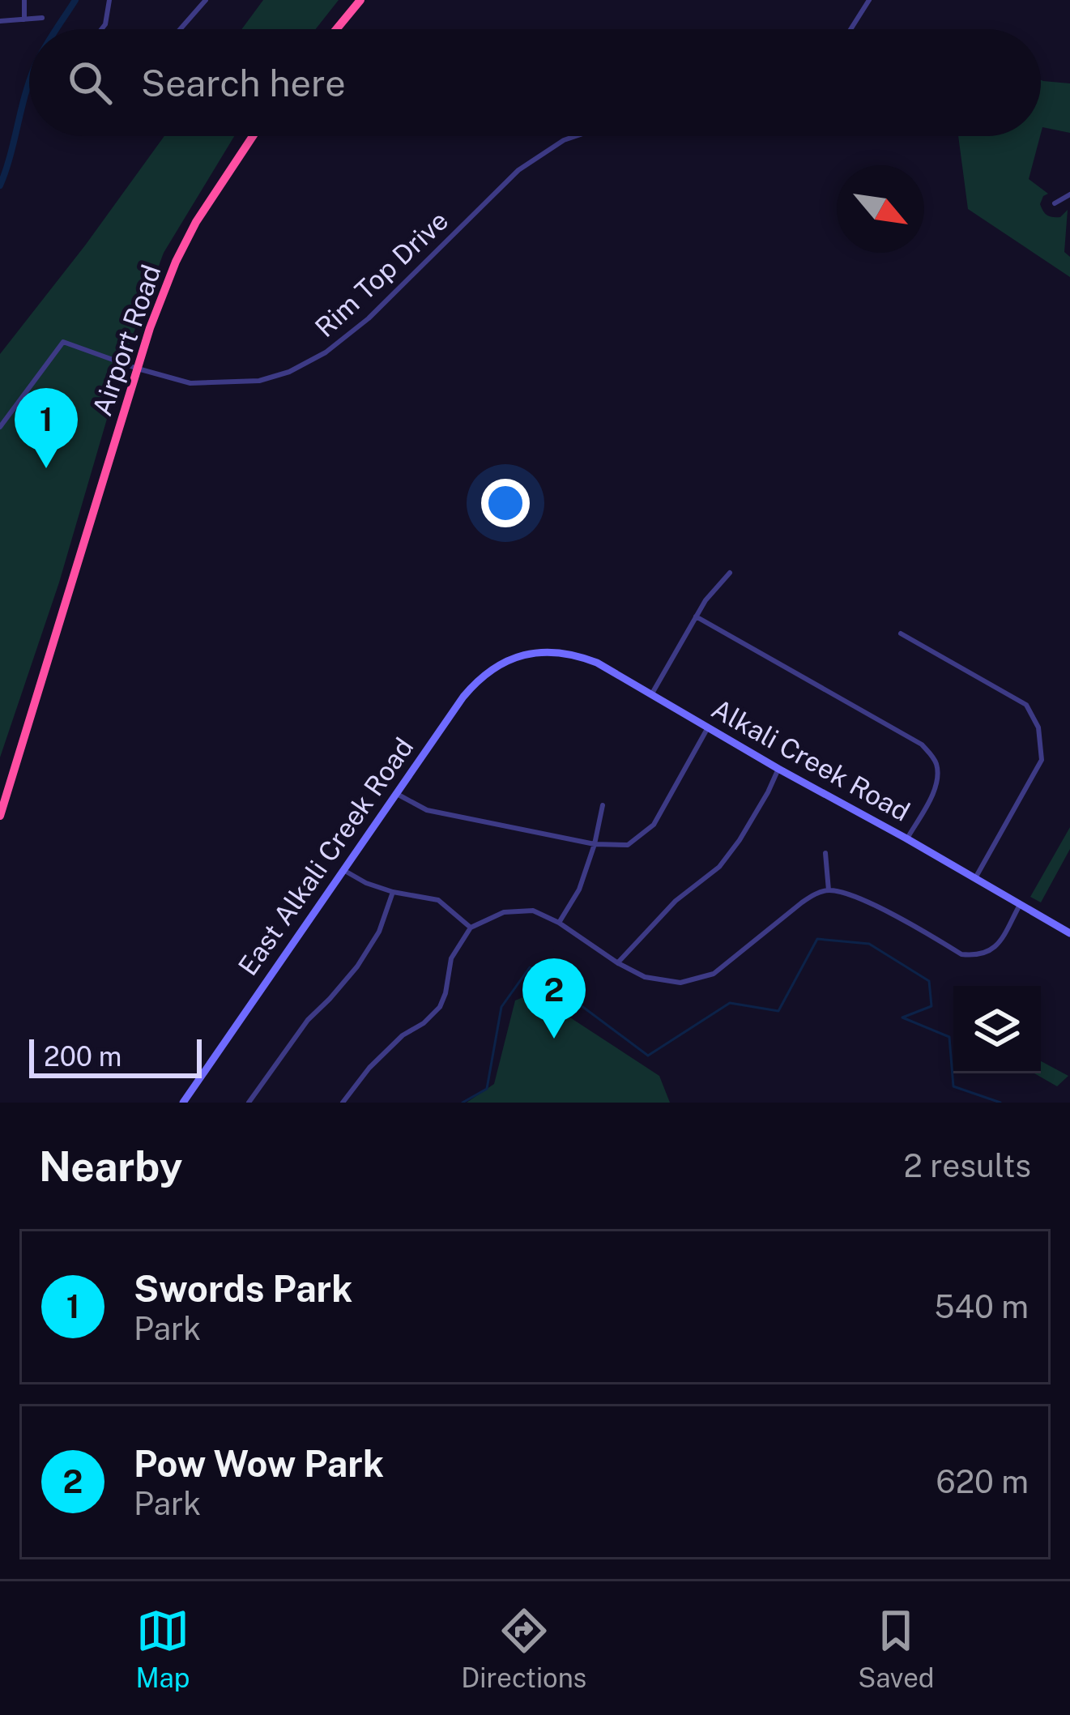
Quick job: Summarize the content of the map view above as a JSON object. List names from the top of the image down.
{
  "streets": {
    "highway": ["Airport Road"],
    "street": ["Rim Top Drive", "Alkali Creek Road", "East Alkali Creek Road"]
  },
  "crossings": [
    ["Rim Top Drive", "Airport Road"],
    ["Alkali Creek Road", "East Alkali Creek Road"]
  ],
  "scale_bar": "200 m",
  "north": "bottom right",
  "page": {
    "search": "Search here",
    "pins": ["1", "2"],
    "scale": "200 m",
    "heading": ["Nearby", "2 results"],
    "list": [
      {
        "mark": "1",
        "name": "Swords Park",
        "note": "Park",
        "value": "540 m"
      },
      {
        "mark": "2",
        "name": "Pow Wow Park",
        "note": "Park",
        "value": "620 m"
      }
    ],
    "nav": ["Map", "Directions", "Saved"]
  }
}
